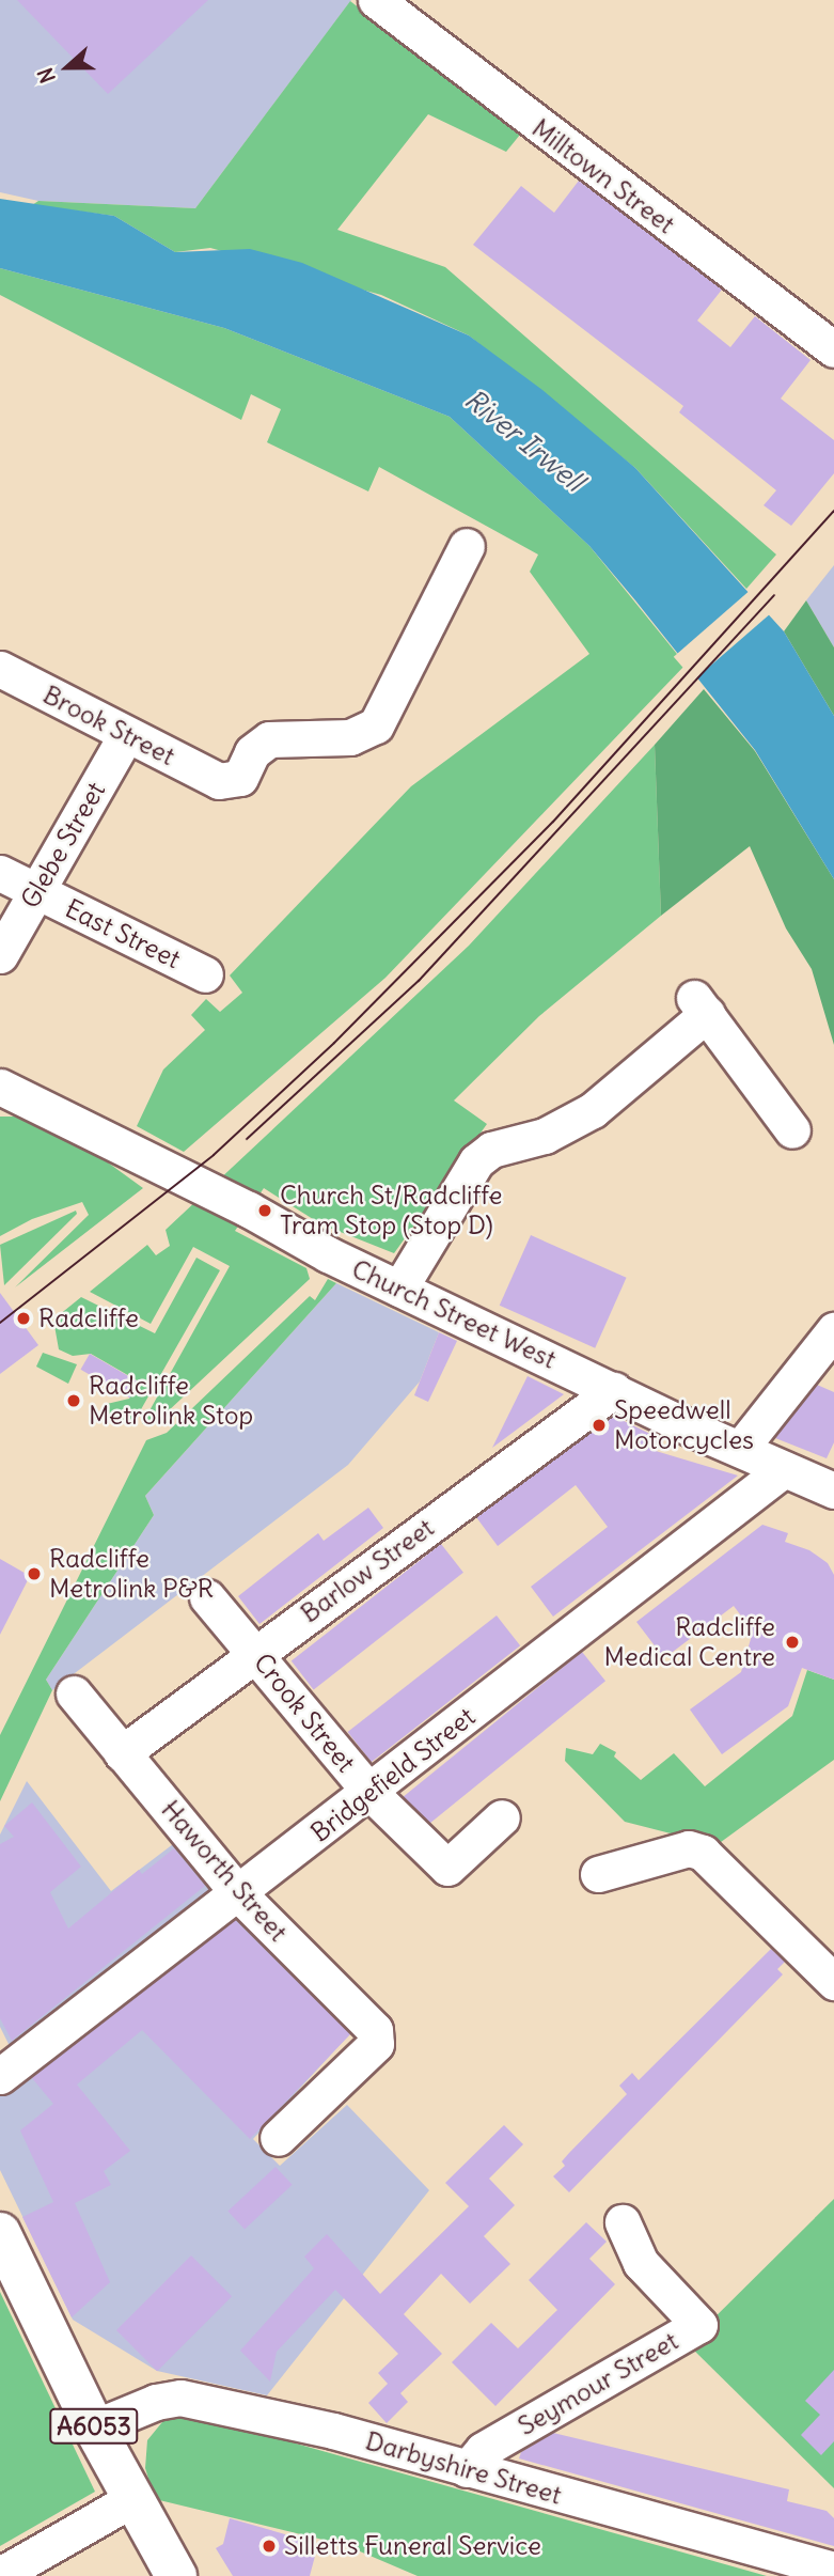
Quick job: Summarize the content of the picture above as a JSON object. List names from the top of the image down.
{
  "streets": {
    "main road": ["A6053"],
    "street": [
      "Milltown Street",
      "Brook Street",
      "Glebe Street",
      "East Street",
      "Church Street West",
      "Barlow Street",
      "Crook Street",
      "Bridgefield Street",
      "Haworth Street",
      "Seymour Street",
      "Darbyshire Street"
    ]
  },
  "crossings": [
    ["Brook Street", "Glebe Street"],
    ["Glebe Street", "East Street"],
    ["Church Street West", "Barlow Street"],
    ["Church Street West", "Bridgefield Street"],
    ["Barlow Street", "Crook Street"],
    ["Barlow Street", "Haworth Street"],
    ["Crook Street", "Bridgefield Street"],
    ["Bridgefield Street", "Haworth Street"],
    ["Seymour Street", "Darbyshire Street"],
    ["A6053", "Darbyshire Street"]
  ],
  "water": ["River Irwell"],
  "places": [
    "Church St/Radcliffe Tram Stop (Stop D)",
    "Radcliffe",
    "Radcliffe Metrolink Stop",
    "Speedwell Motorcycles",
    "Radcliffe Metrolink P&R",
    "Radcliffe Medical Centre",
    "Silletts Funeral Service"
  ],
  "north": "left"
}
